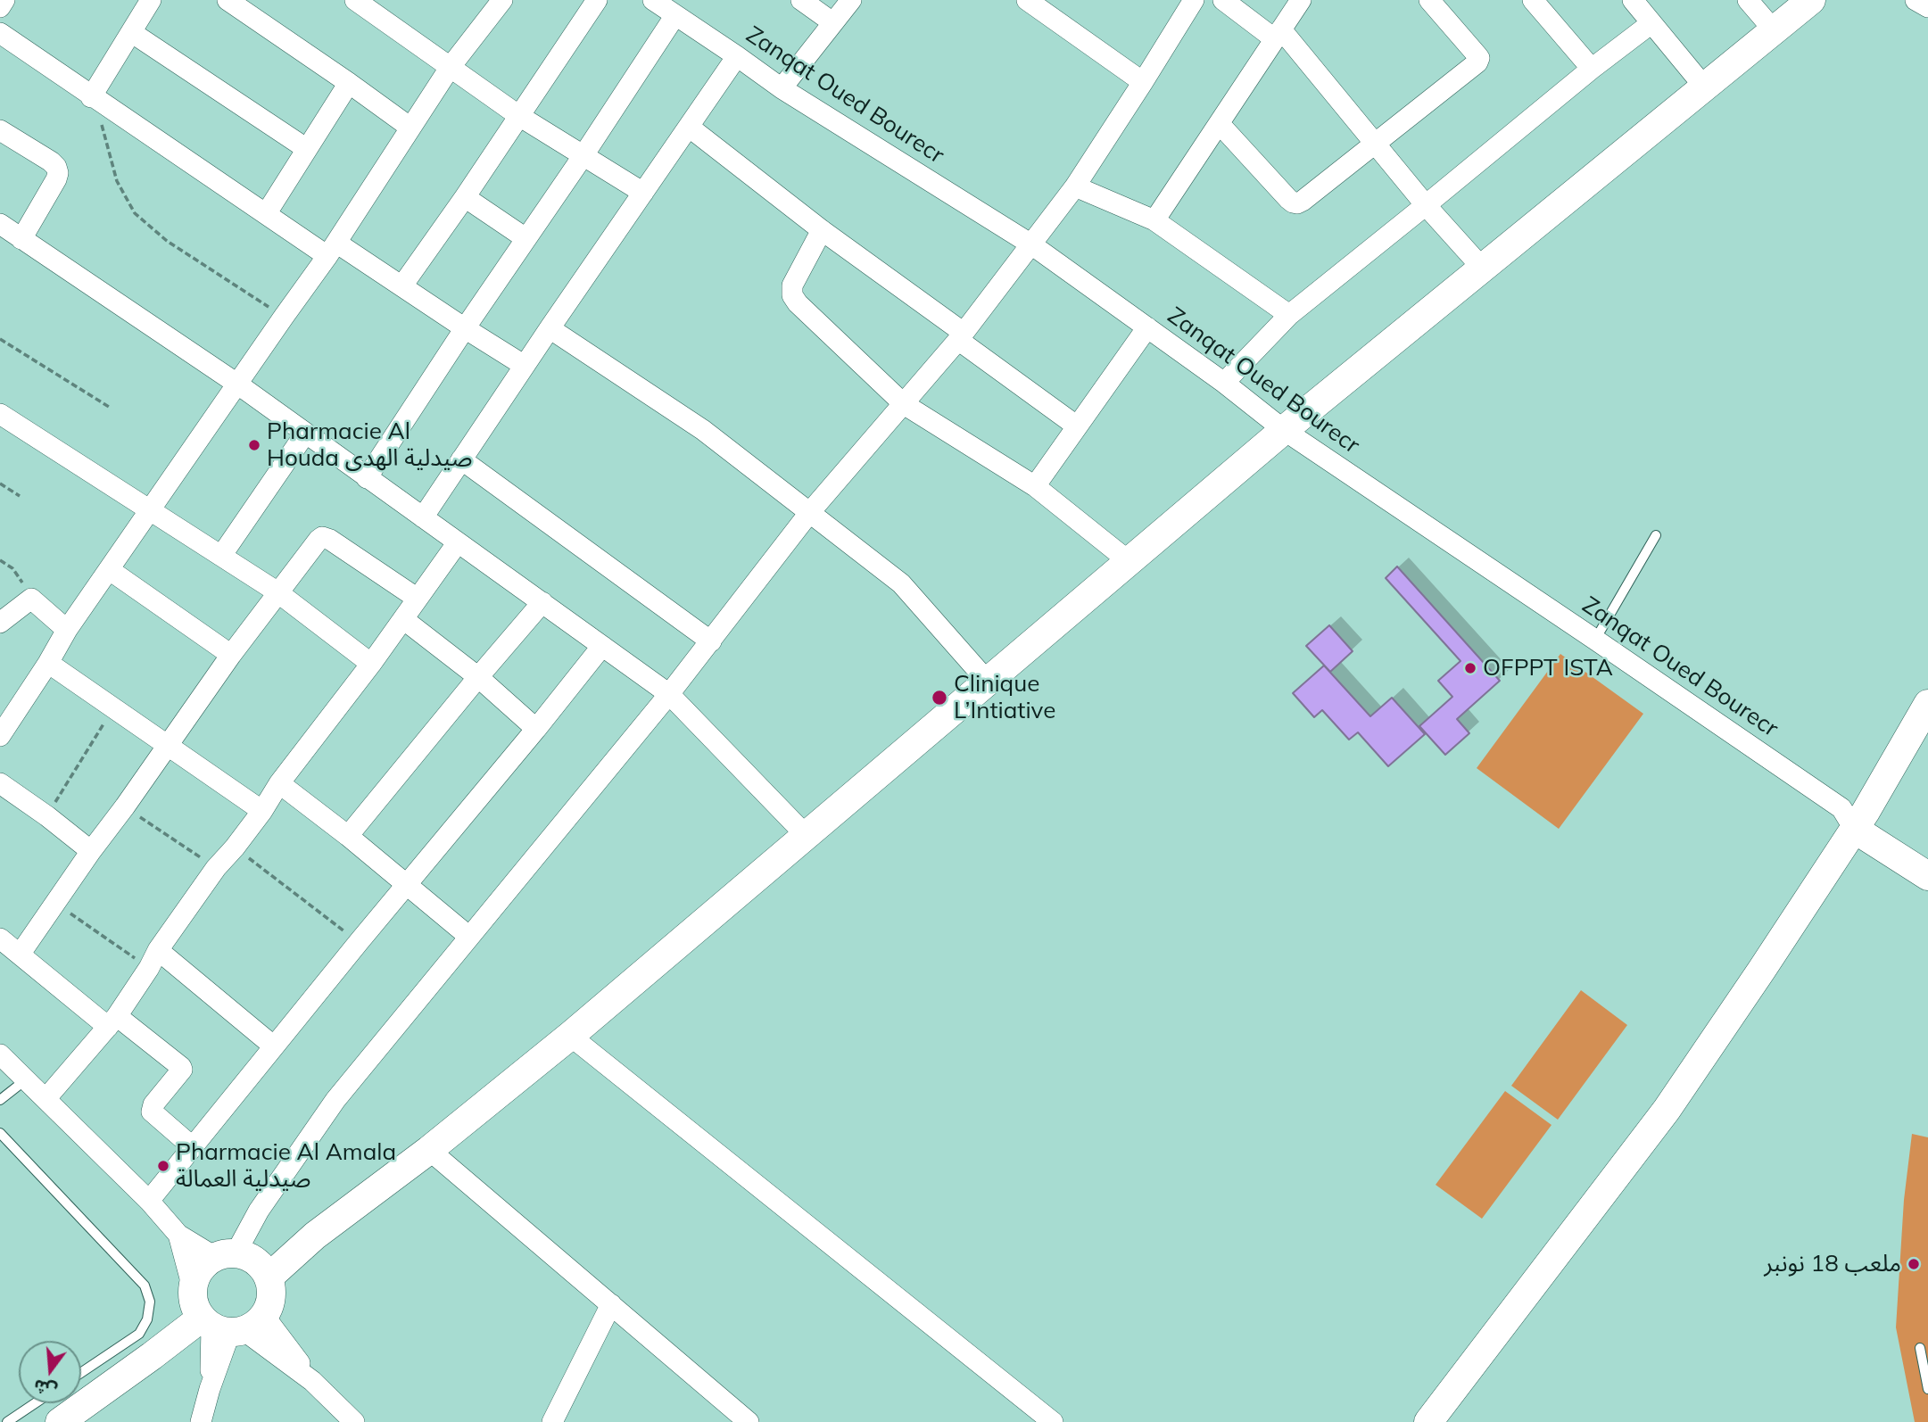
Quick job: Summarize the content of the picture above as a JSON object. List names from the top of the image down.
{
  "streets": {
    "street": ["Zanqat Oued Bourecr"]
  },
  "places": [
    "Pharmacie Al Houda صيدلية الهدى",
    "OFPPT ISTA",
    "Clinique L’Intiative",
    "Pharmacie Al Amala صيدلية العمالة",
    "ملعب 18 نونبر"
  ],
  "north": "bottom"
}
